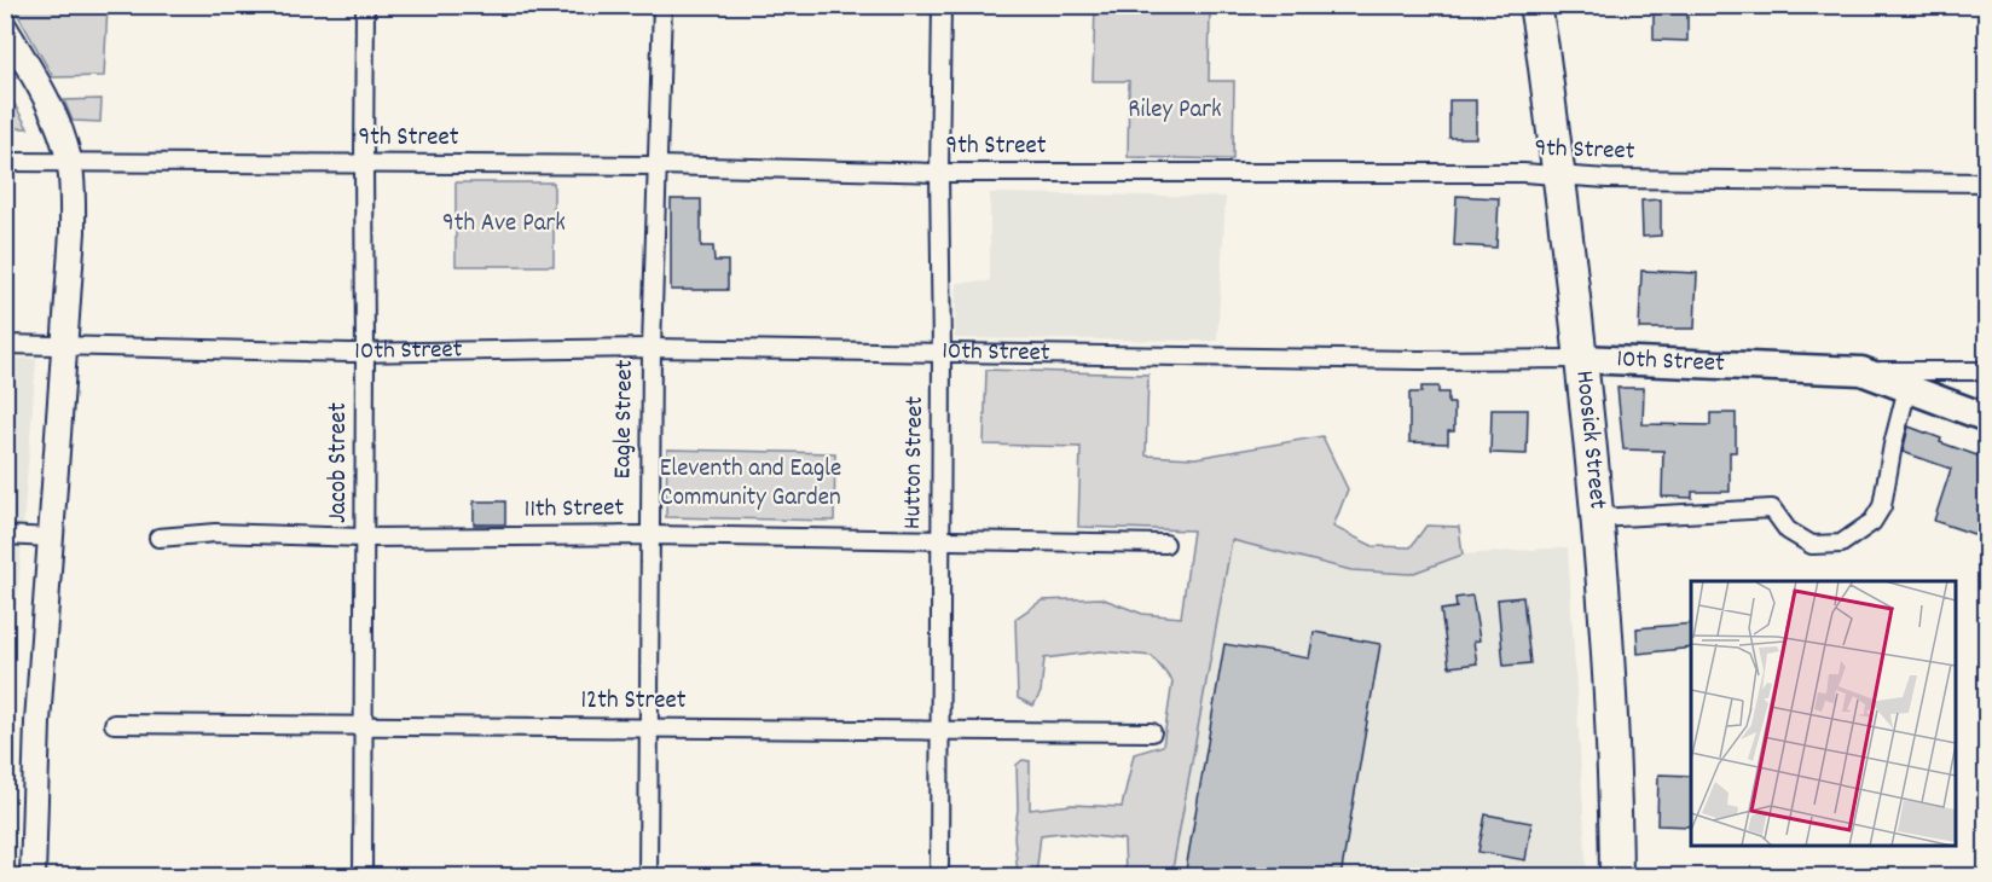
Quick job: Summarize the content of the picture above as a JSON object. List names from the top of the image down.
{
  "streets": {
    "highway": ["Hoosick Street"],
    "main road": ["10th Street"],
    "street": [
      "9th Street",
      "Eagle Street",
      "Jacob Street",
      "Hutton Street",
      "11th Street",
      "12th Street"
    ]
  },
  "crossings": [
    ["9th Street", "Eagle Street"],
    ["9th Street", "Hoosick Street"],
    ["9th Street", "Jacob Street"],
    ["9th Street", "Hutton Street"],
    ["10th Street", "Eagle Street"],
    ["10th Street", "Hoosick Street"],
    ["10th Street", "Jacob Street"],
    ["10th Street", "Hutton Street"],
    ["Eagle Street", "11th Street"],
    ["Eagle Street", "12th Street"],
    ["Jacob Street", "11th Street"],
    ["Jacob Street", "12th Street"],
    ["Hutton Street", "11th Street"],
    ["Hutton Street", "12th Street"]
  ],
  "parks": ["Riley Park", "9th Ave Park", "Eleventh and Eagle Community Garden"]
}
